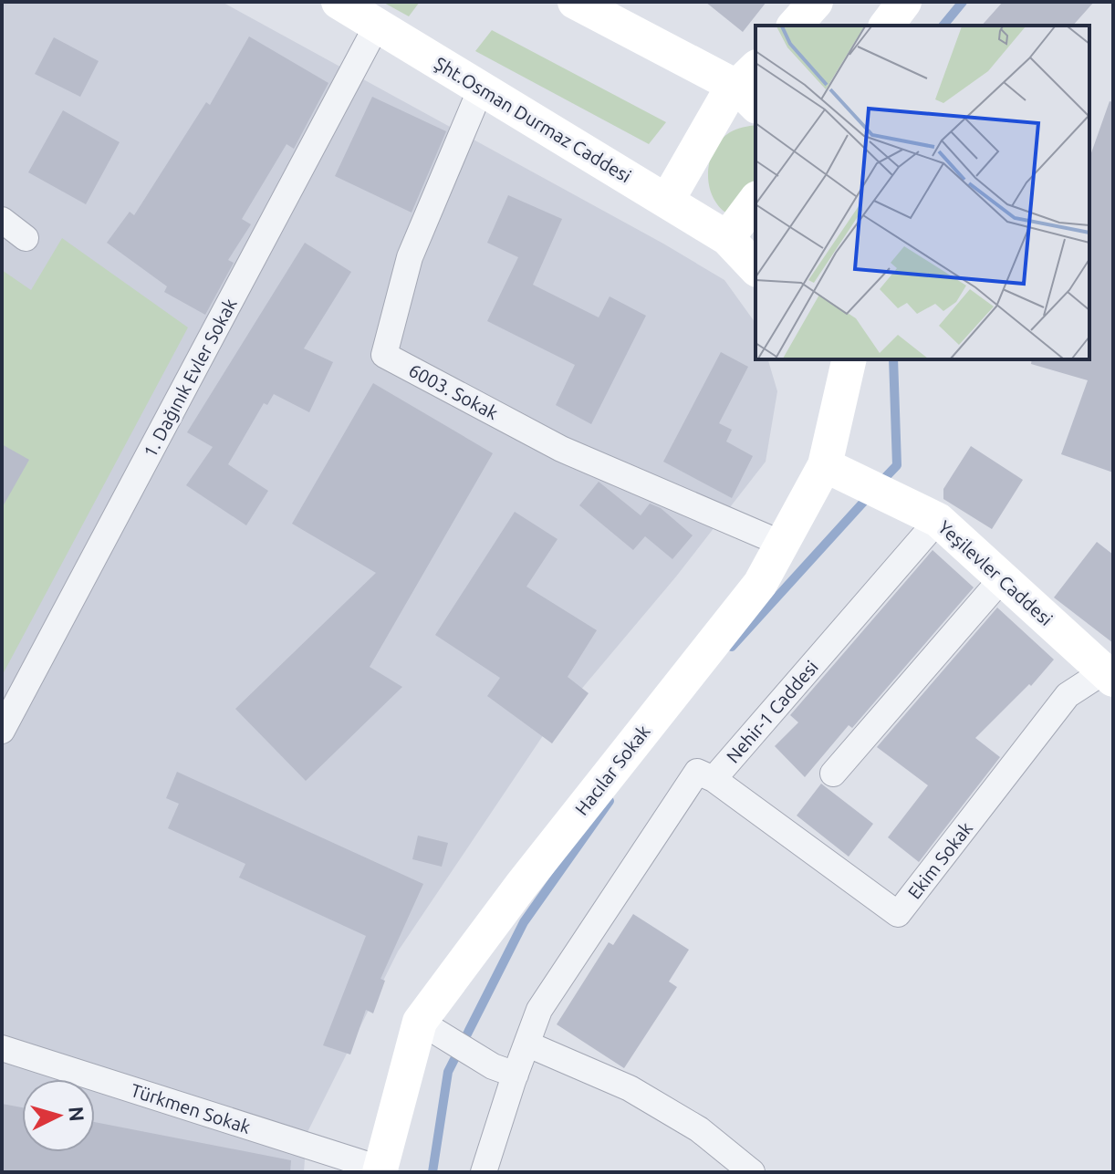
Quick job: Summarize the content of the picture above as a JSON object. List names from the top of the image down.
{
  "streets": {
    "street": [
      "Şht.Osman Durmaz Caddesi",
      "1. Dağınık Evler Sokak",
      "6003. Sokak",
      "Yeşilevler Caddesi",
      "Nehir-1 Caddesi",
      "Hacılar Sokak",
      "Ekim Sokak",
      "Türkmen Sokak"
    ]
  },
  "crossings": [
    ["Şht.Osman Durmaz Caddesi", "1. Dağınık Evler Sokak"],
    ["Şht.Osman Durmaz Caddesi", "6003. Sokak"],
    ["6003. Sokak", "Hacılar Sokak"],
    ["Yeşilevler Caddesi", "Nehir-1 Caddesi"],
    ["Yeşilevler Caddesi", "Hacılar Sokak"],
    ["Yeşilevler Caddesi", "Ekim Sokak"],
    ["Nehir-1 Caddesi", "Ekim Sokak"],
    ["Hacılar Sokak", "Türkmen Sokak"]
  ],
  "north": "right"
}
